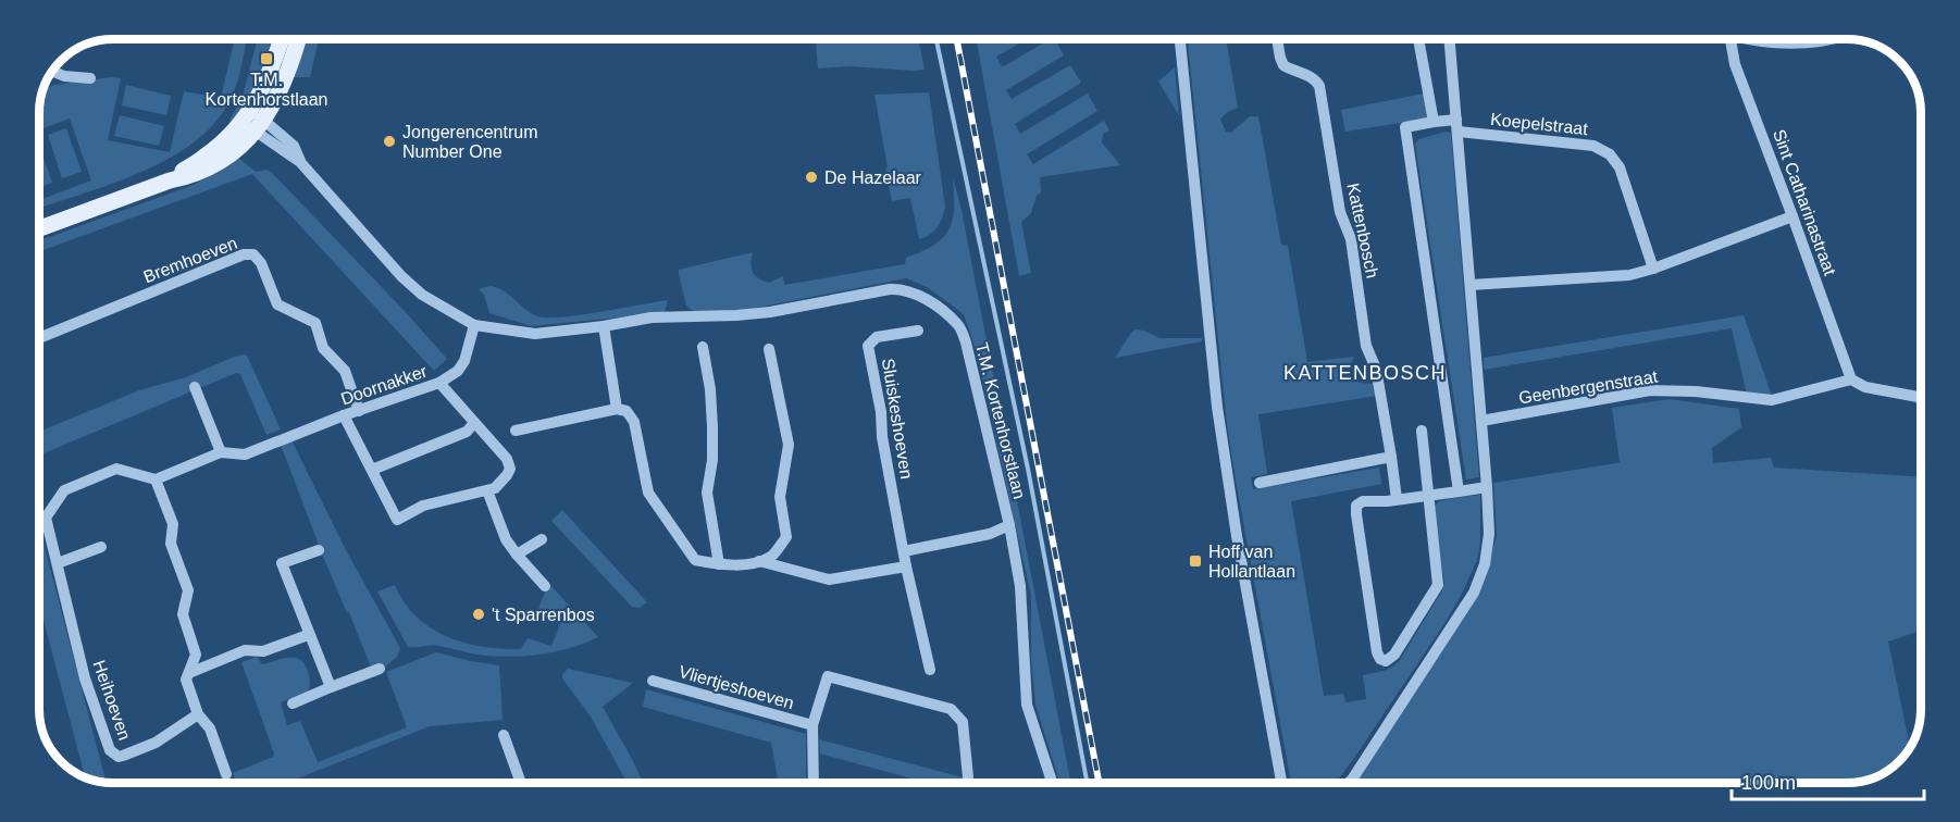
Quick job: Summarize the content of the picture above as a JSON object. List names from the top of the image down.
{
  "streets": {
    "street": [
      "Koepelstraat",
      "Sint Catharinastraat",
      "Kattenbosch",
      "Bremhoeven",
      "Doornakker",
      "Geenbergenstraat",
      "Sluiskeshoeven",
      "T.M. Kortenhorstlaan",
      "Vliertjeshoeven",
      "Heihoeven"
    ]
  },
  "crossings": [
    ["Sint Catharinastraat", "Geenbergenstraat"],
    ["Bremhoeven", "Doornakker"],
    ["Doornakker", "T.M. Kortenhorstlaan"]
  ],
  "districts": ["KATTENBOSCH"],
  "places": {
    "transit": ["T.M. Kortenhorstlaan", "Hoff van Hollantlaan"],
    "other": ["Jongerencentrum Number One", "De Hazelaar", "'t Sparrenbos"]
  },
  "scale_bar": "100 m"
}
